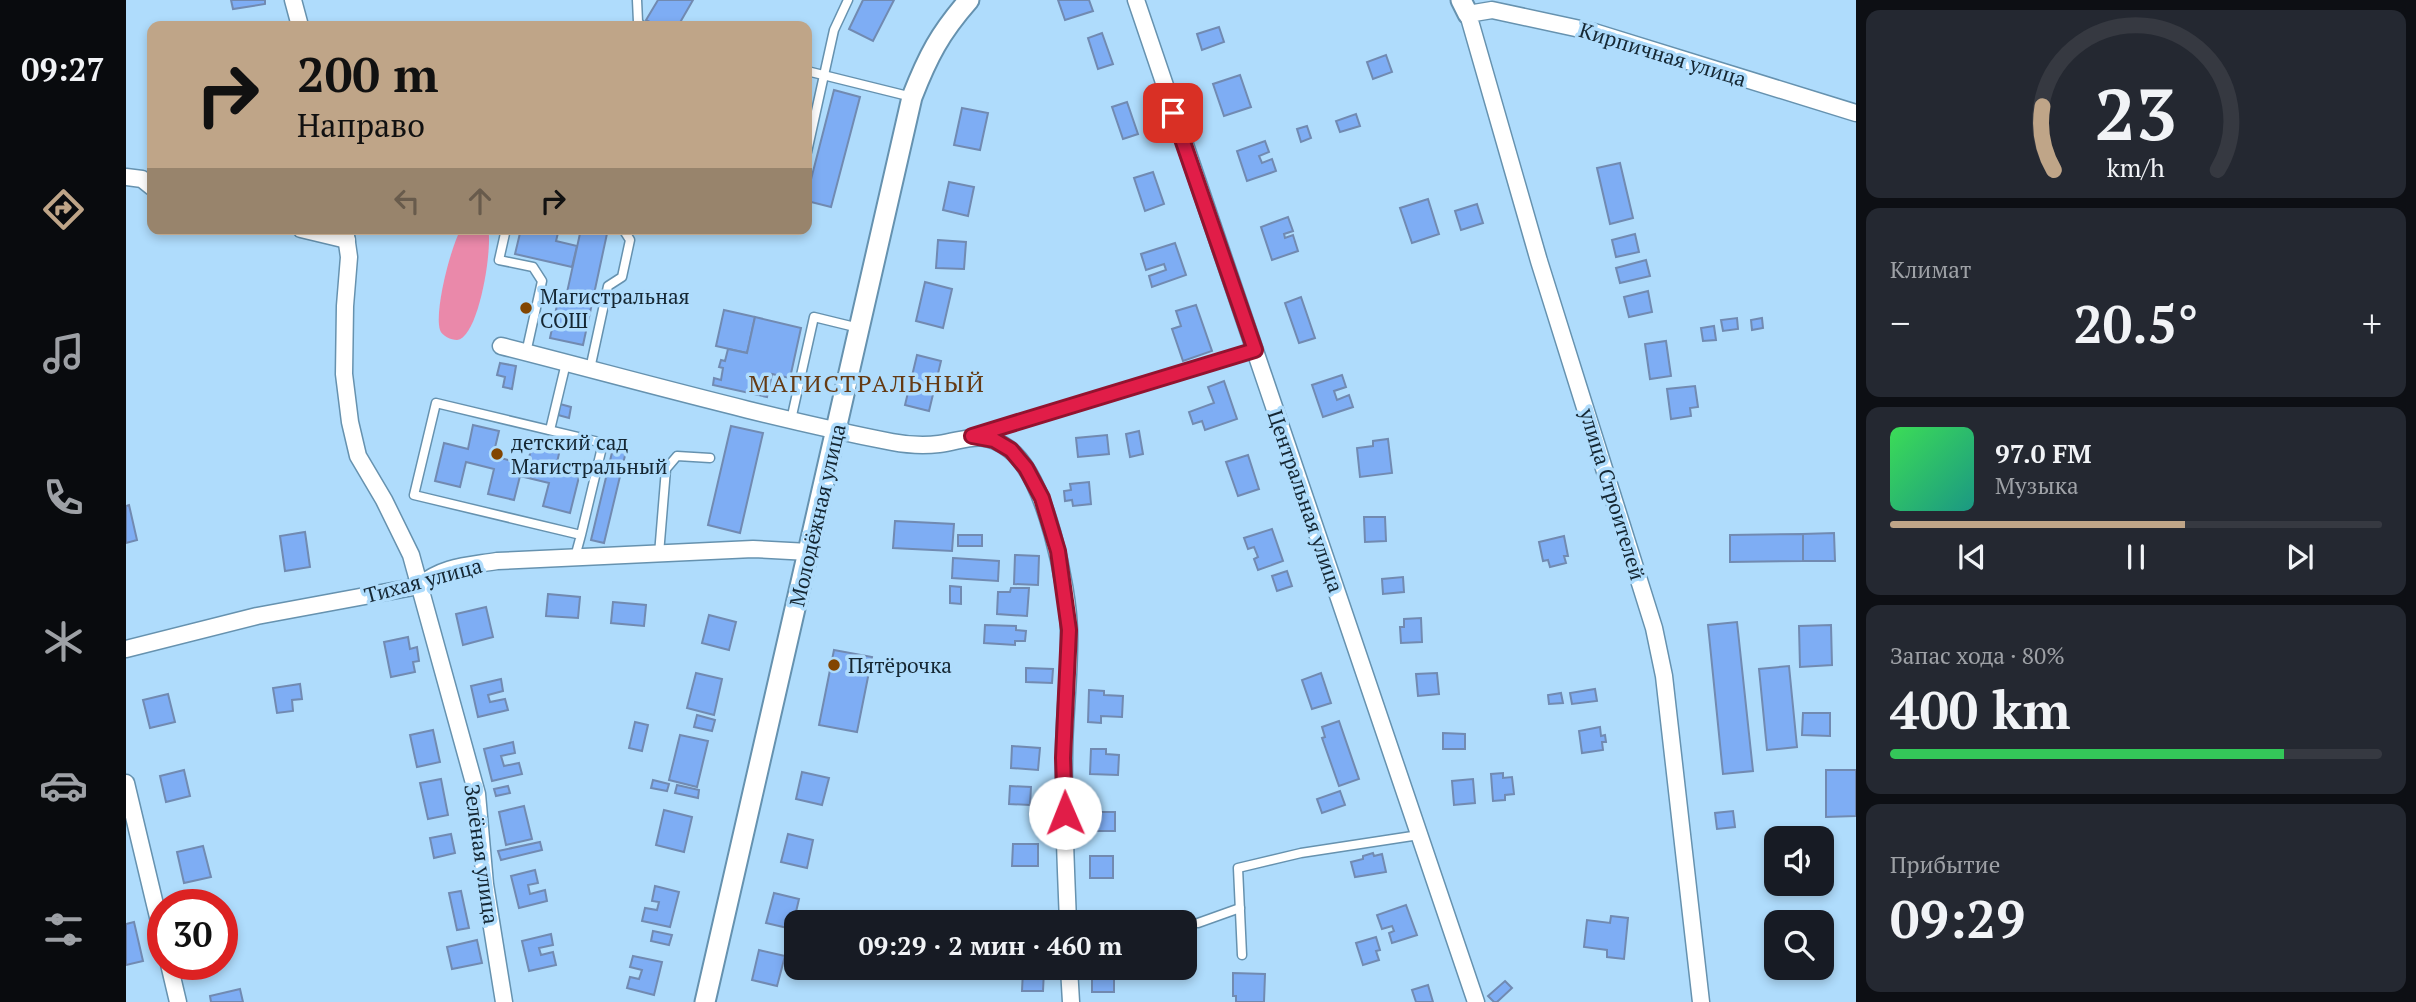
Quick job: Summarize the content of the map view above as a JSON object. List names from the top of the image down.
{
  "streets": {
    "street": [
      "Кирпичная улица",
      "улица Строителей",
      "Центральная улица",
      "Молодёжная улица",
      "Тихая улица",
      "Зелёная улица"
    ]
  },
  "crossings": [
    ["Кирпичная улица", "улица Строителей"],
    ["Молодёжная улица", "Тихая улица"],
    ["Тихая улица", "Зелёная улица"]
  ],
  "districts": ["МАГИСТРАЛЬНЫЙ"],
  "places": ["Магистральная СОШ", "детский сад Магистральный", "Пятёрочка"],
  "page": {
    "tabs": "09:27",
    "turn": ["200 m", "Направо"],
    "tile": [
      "Климат",
      ["Запас хода · 80%", "400 km"],
      ["Прибытие", "09:29"]
    ],
    "heat": ["−", "20.5°", "+"],
    "song": ["97.0 FM", "Музыка"],
    "limit": "30",
    "trip": "09:29 · 2 мин · 460 m",
    "gauge": ["23", "km/h"]
  }
}
